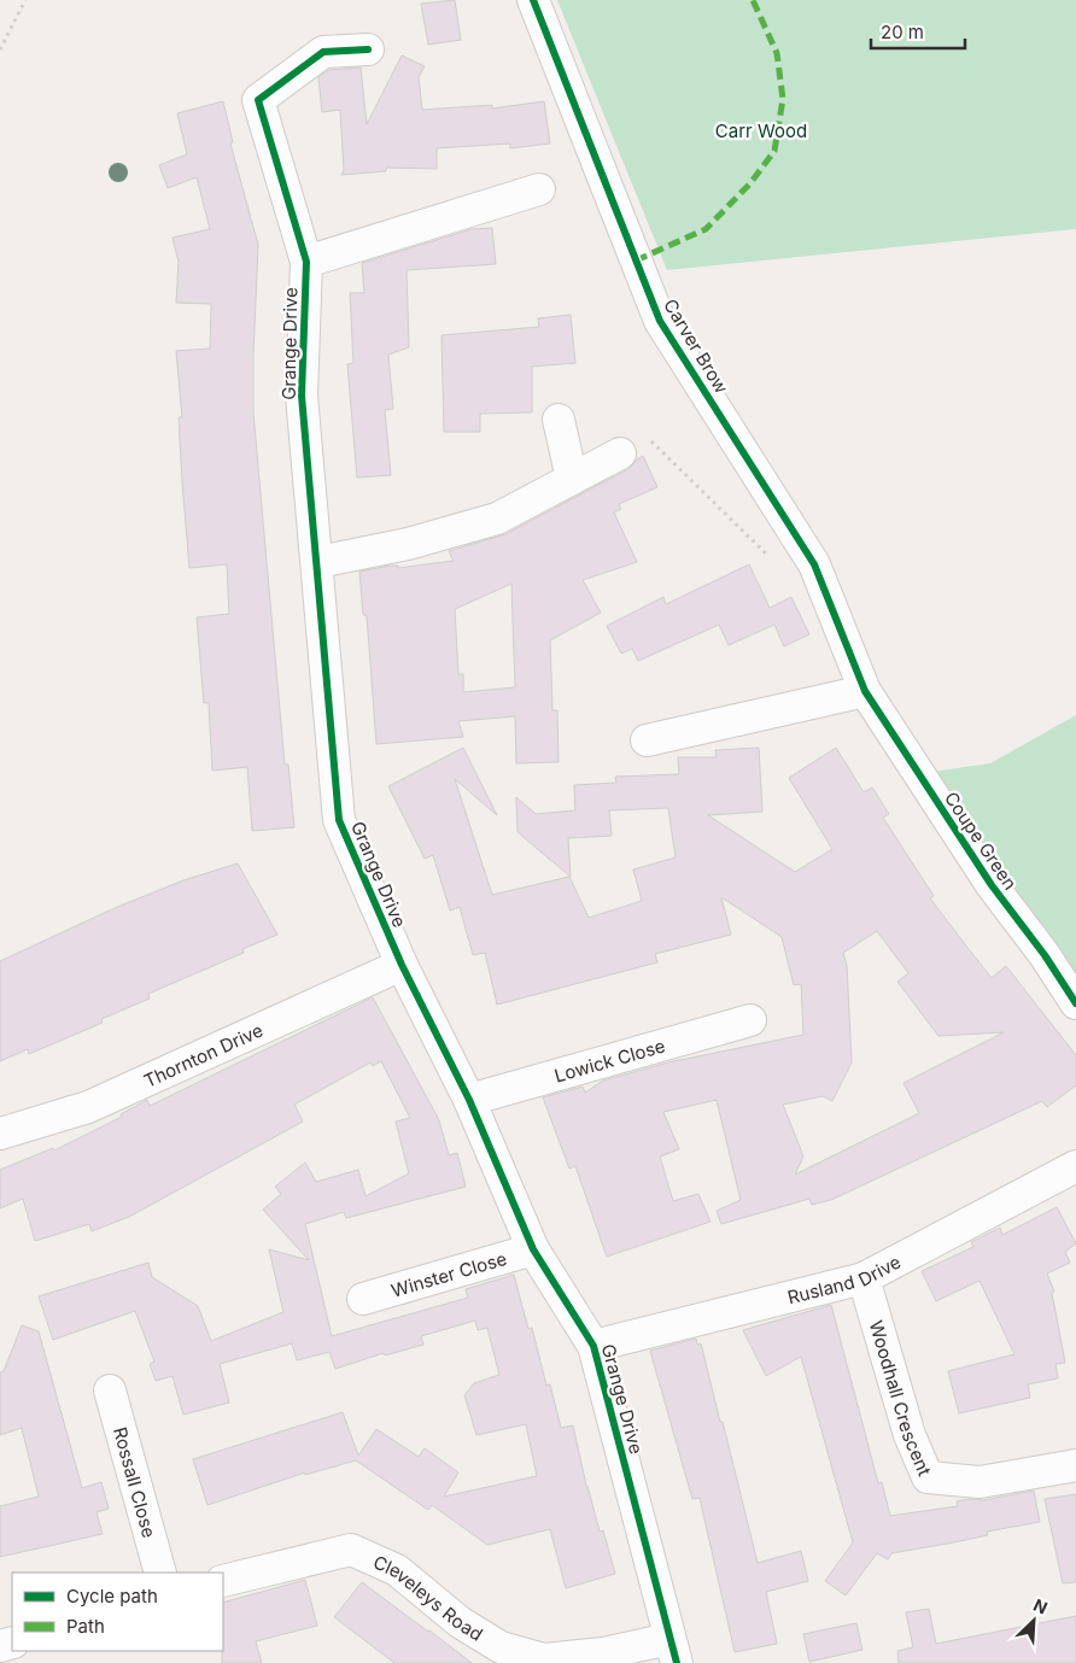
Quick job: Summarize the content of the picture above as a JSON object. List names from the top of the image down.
{
  "streets": {
    "street": [
      "Grange Drive",
      "Carver Brow",
      "Coupe Green",
      "Thornton Drive",
      "Lowick Close",
      "Winster Close",
      "Rusland Drive",
      "Woodhall Crescent",
      "Rossall Close",
      "Cleveleys Road"
    ]
  },
  "crossings": [
    ["Grange Drive", "Thornton Drive"],
    ["Grange Drive", "Lowick Close"],
    ["Grange Drive", "Winster Close"],
    ["Grange Drive", "Rusland Drive"],
    ["Grange Drive", "Cleveleys Road"],
    ["Carver Brow", "Coupe Green"],
    ["Rusland Drive", "Woodhall Crescent"]
  ],
  "parks": ["Carr Wood"],
  "legend": ["Cycle path", "Path"],
  "scale_bar": "20 m",
  "north": "top right"
}
